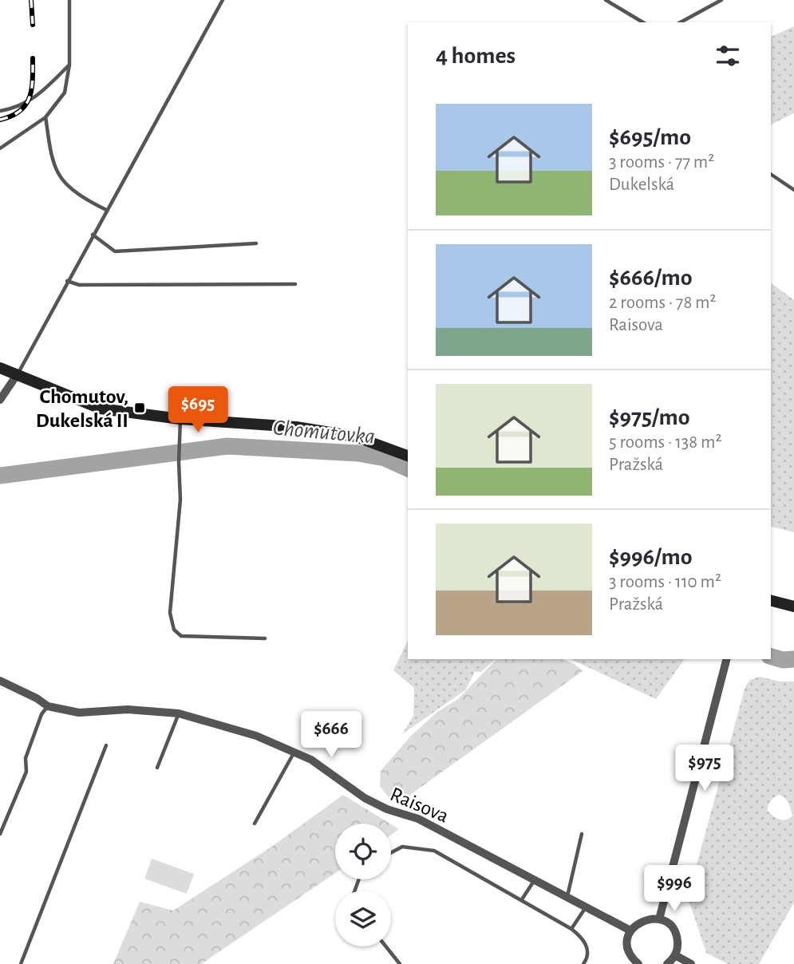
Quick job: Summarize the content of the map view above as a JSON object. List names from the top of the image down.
{
  "streets": {
    "street": ["Raisova"]
  },
  "water": ["Chomutovka"],
  "places": {
    "transit": ["Chomutov, Dukelská II"]
  },
  "page": {
    "heading": "4 homes",
    "list": [
      {
        "name": "$695/mo",
        "note": "3 rooms · 77 m² · Dukelská"
      },
      {
        "name": "$666/mo",
        "note": "2 rooms · 78 m² · Raisova"
      },
      {
        "name": "$975/mo",
        "note": "5 rooms · 138 m² · Pražská"
      },
      {
        "name": "$996/mo",
        "note": "3 rooms · 110 m² · Pražská"
      }
    ],
    "price": [
      "$695",
      "$666",
      "$975",
      "$996"
    ]
  }
}
